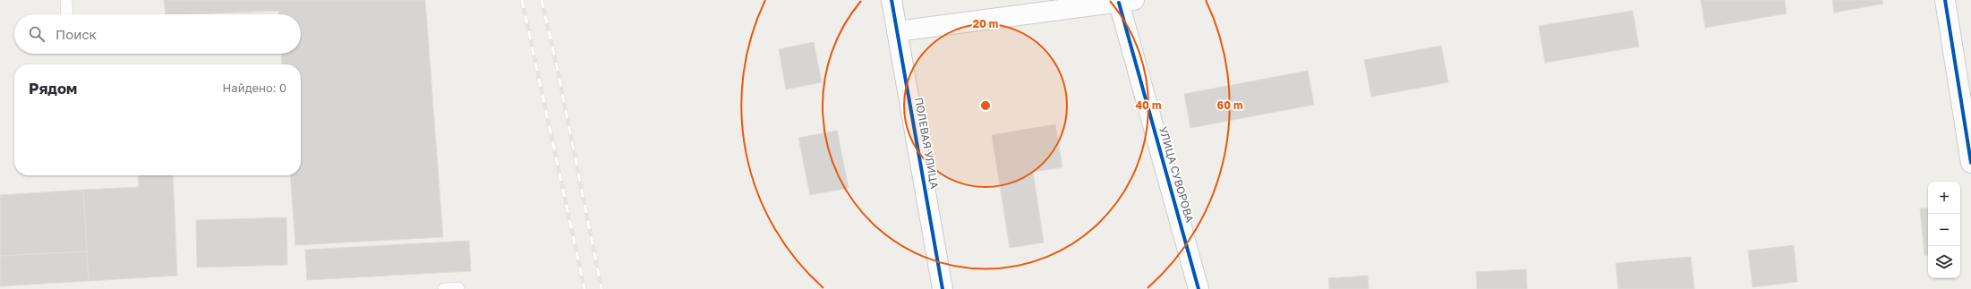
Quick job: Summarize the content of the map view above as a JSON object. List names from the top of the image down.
{
  "streets": {
    "street": ["ПОЛЕВАЯ УЛИЦА", "УЛИЦА СУВОРОВА"]
  },
  "page": {
    "search": "Поиск",
    "heading": ["Рядом", "Найдено: 0"],
    "map_buttons": ["+", "−"]
  },
  "rings": ["20 m", "40 m", "60 m"]
}
